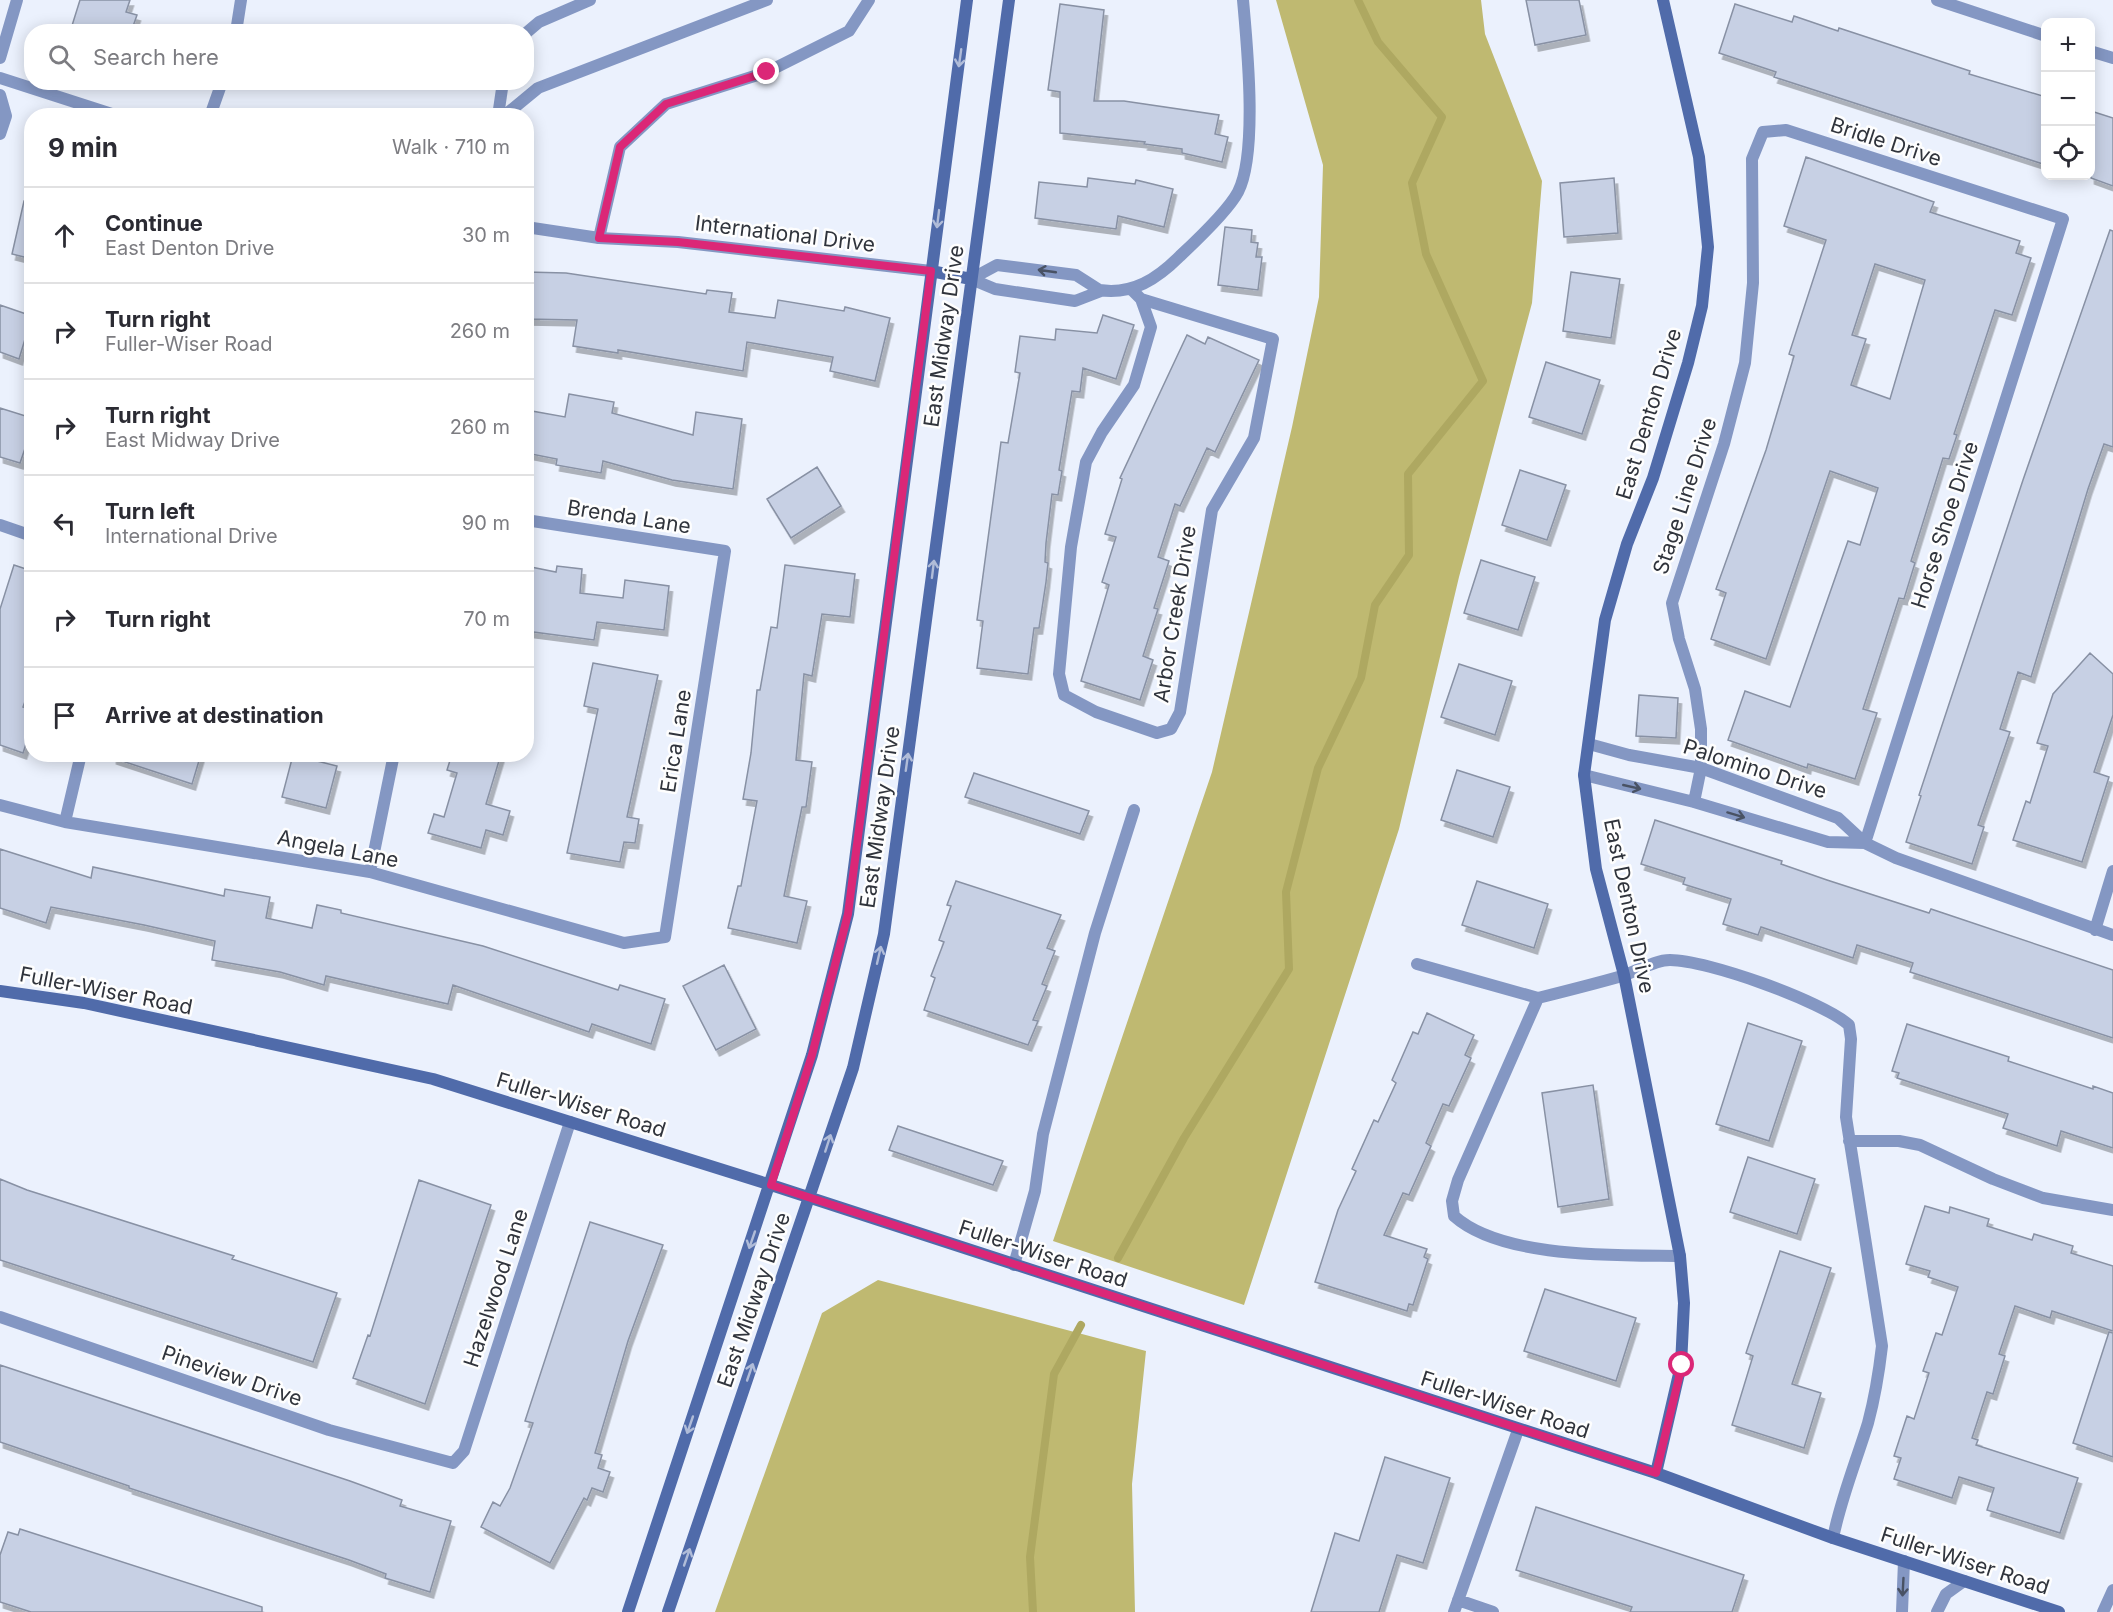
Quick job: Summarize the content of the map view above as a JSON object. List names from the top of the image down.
{
  "streets": {
    "street": [
      "Bridle Drive",
      "International Drive",
      "East Midway Drive",
      "East Denton Drive",
      "Stage Line Drive",
      "Brenda Lane",
      "Horse Shoe Drive",
      "Arbor Creek Drive",
      "Erica Lane",
      "Palomino Drive",
      "Angela Lane",
      "Fuller-Wiser Road",
      "Hazelwood Lane",
      "Pineview Drive"
    ]
  },
  "crossings": [
    ["Bridle Drive", "Stage Line Drive"],
    ["Bridle Drive", "Horse Shoe Drive"],
    ["International Drive", "East Midway Drive"],
    ["East Midway Drive", "Fuller-Wiser Road"],
    ["East Denton Drive", "Palomino Drive"],
    ["East Denton Drive", "Fuller-Wiser Road"],
    ["Stage Line Drive", "Palomino Drive"],
    ["Brenda Lane", "Erica Lane"],
    ["Horse Shoe Drive", "Palomino Drive"],
    ["Erica Lane", "Angela Lane"],
    ["Fuller-Wiser Road", "Hazelwood Lane"],
    ["Hazelwood Lane", "Pineview Drive"]
  ],
  "page": {
    "map_buttons": ["+", "−"],
    "search": "Search here",
    "heading": ["9 min", "Walk · 710 m"],
    "list": [
      ["Continue", "East Denton Drive", "30 m"],
      ["Turn right", "Fuller-Wiser Road", "260 m"],
      ["Turn right", "East Midway Drive", "260 m"],
      ["Turn left", "International Drive", "90 m"],
      ["Turn right", "70 m"],
      "Arrive at destination"
    ]
  }
}
